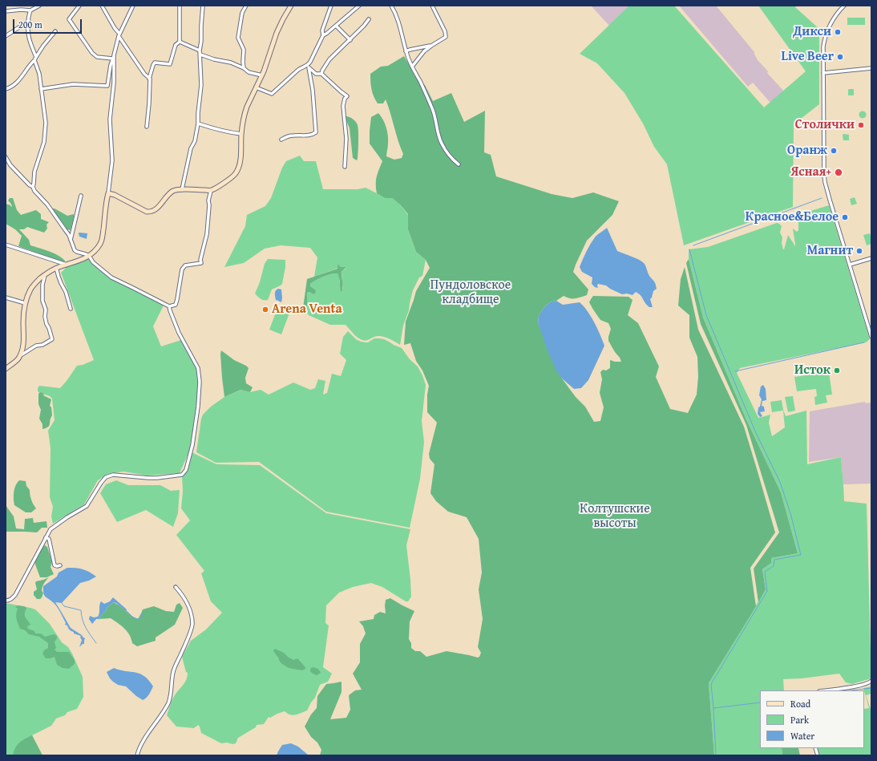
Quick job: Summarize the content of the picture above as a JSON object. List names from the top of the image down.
{
  "parks": ["Пундоловское кладбище", "Колтушские высоты"],
  "places": [
    "Дикси",
    "Live Beer",
    "Столички",
    "Оранж",
    "Ясная+",
    "Красное&Белое",
    "Магнит",
    "Arena Venta",
    "Исток"
  ],
  "legend": ["Road", "Park", "Water"],
  "scale_bar": "200 m"
}
